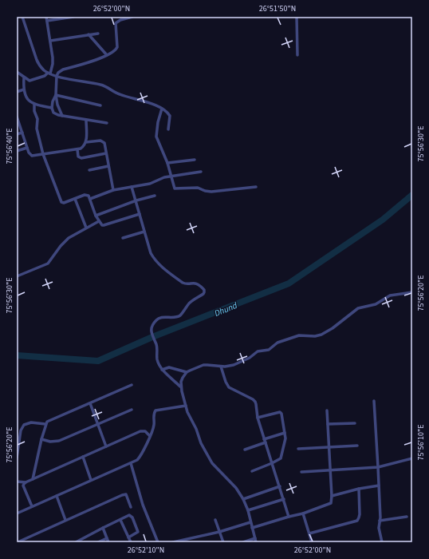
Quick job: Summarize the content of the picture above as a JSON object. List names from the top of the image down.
{
  "water": ["Dhund"],
  "coordinates": [
    "26°52'00\"N",
    "26°51'50\"N",
    "75°56'30\"E",
    "75°56'40\"E",
    "75°56'20\"E",
    "75°56'10\"E",
    "26°52'10\"N"
  ]
}
